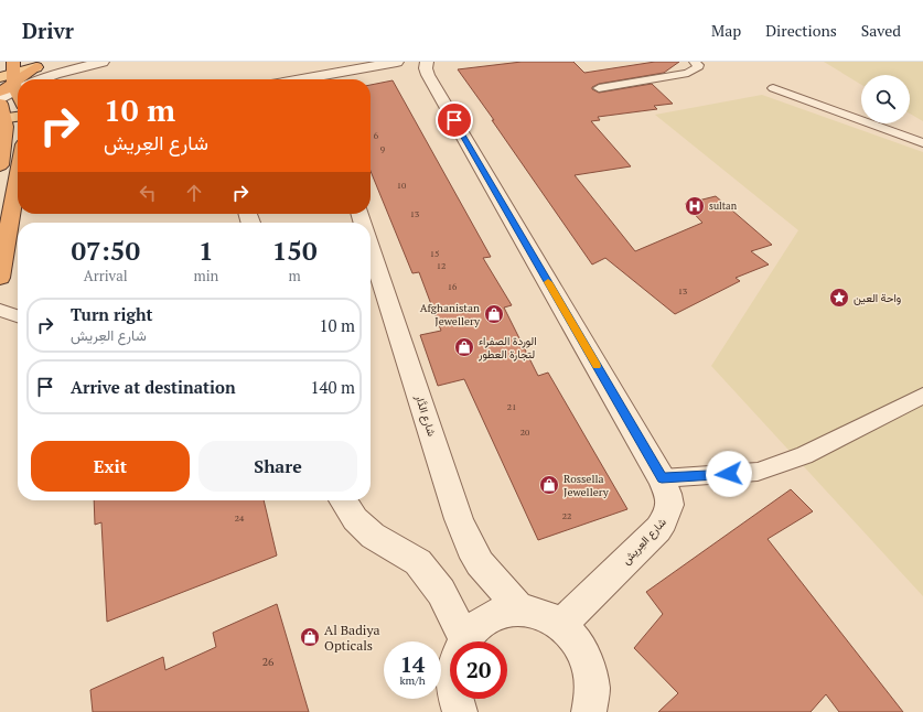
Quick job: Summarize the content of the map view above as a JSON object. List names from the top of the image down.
{
  "streets": {
    "street": ["شارع الدَّار", "شارع العِريش"]
  },
  "places": {
    "hospital": ["sultan"],
    "place": ["واحة العين"],
    "shop": [
      "Afghanistan Jewellery",
      "الوردة الصفراء لتجارة العطور",
      "Rossella Jewellery",
      "Al Badiya Opticals"
    ]
  },
  "house_numbers": [
    "6",
    "9",
    "10",
    "13",
    "15",
    "12",
    "16",
    "13",
    "21",
    "20",
    "22",
    "24",
    "26"
  ],
  "page": {
    "header": "Drivr",
    "nav": ["Map", "Directions", "Saved"],
    "turn": ["10 m", "شارع العِريش"],
    "eta": [
      "07:50",
      "Arrival",
      "1",
      "min",
      "150",
      "m"
    ],
    "list": [
      {
        "name": "Turn right",
        "note": "شارع العِريش",
        "value": "10 m"
      },
      {
        "name": "Arrive at destination",
        "value": "140 m"
      }
    ],
    "buttons": ["Exit", "Share"],
    "speed": "14 km/h",
    "limit": "20"
  }
}
